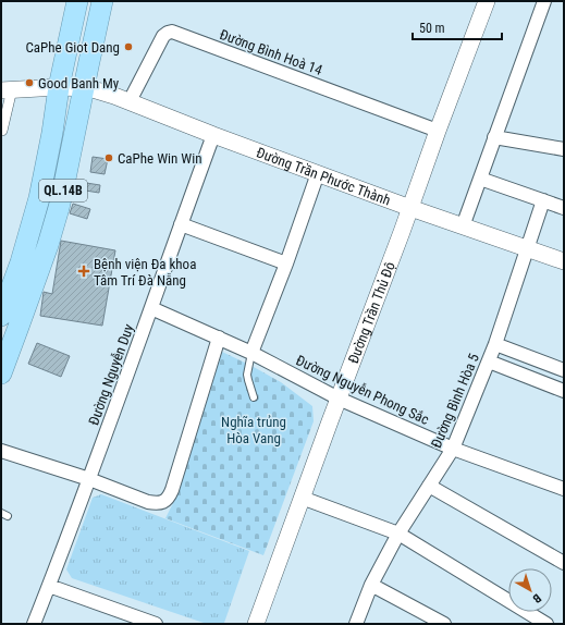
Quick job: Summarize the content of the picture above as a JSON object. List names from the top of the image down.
{
  "streets": {
    "highway": ["QL.14B"],
    "street": [
      "Đường Bình Hoà 14",
      "Đường Trần Phước Thành",
      "Đường Trần Thủ Độ",
      "Đường Nguyễn Duy",
      "Đường Nguyễn Phong Sắc",
      "Đường Bình Hòa 5"
    ]
  },
  "crossings": [
    ["Đường Bình Hoà 14", "Đường Trần Phước Thành"],
    ["Đường Bình Hoà 14", "Đường Trần Thủ Độ"],
    ["Đường Trần Phước Thành", "QL.14B"],
    ["Đường Trần Phước Thành", "Đường Trần Thủ Độ"],
    ["Đường Trần Phước Thành", "Đường Nguyễn Duy"],
    ["Đường Trần Phước Thành", "Đường Bình Hòa 5"],
    ["Đường Trần Thủ Độ", "Đường Nguyễn Phong Sắc"],
    ["Đường Nguyễn Duy", "Đường Nguyễn Phong Sắc"],
    ["Đường Nguyễn Phong Sắc", "Đường Bình Hòa 5"]
  ],
  "parks": ["Nghĩa trủng Hòa Vang"],
  "places": {
    "other": ["CaPhe Giot Dang", "Good Banh My", "CaPhe Win Win"],
    "health": ["Bệnh viện Đa khoa Tâm Trí Đà Nẵng"]
  },
  "scale_bar": "50 m",
  "north": "bottom right"
}
